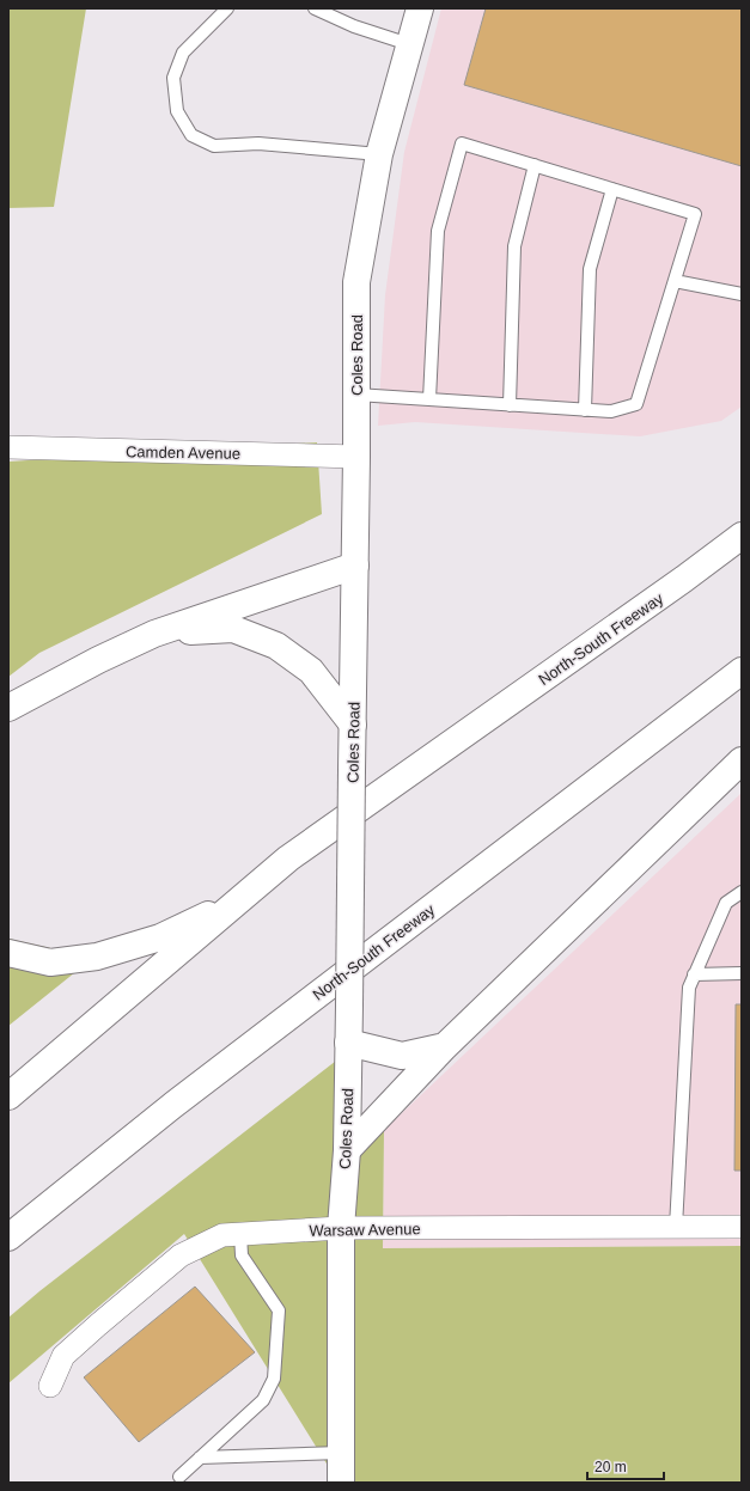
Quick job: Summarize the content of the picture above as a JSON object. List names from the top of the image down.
{
  "streets": {
    "main road": ["Coles Road", "North-South Freeway"],
    "street": ["Camden Avenue", "Warsaw Avenue"]
  },
  "crossings": [
    ["Coles Road", "Camden Avenue"],
    ["Coles Road", "Warsaw Avenue"]
  ],
  "scale_bar": "20 m"
}
